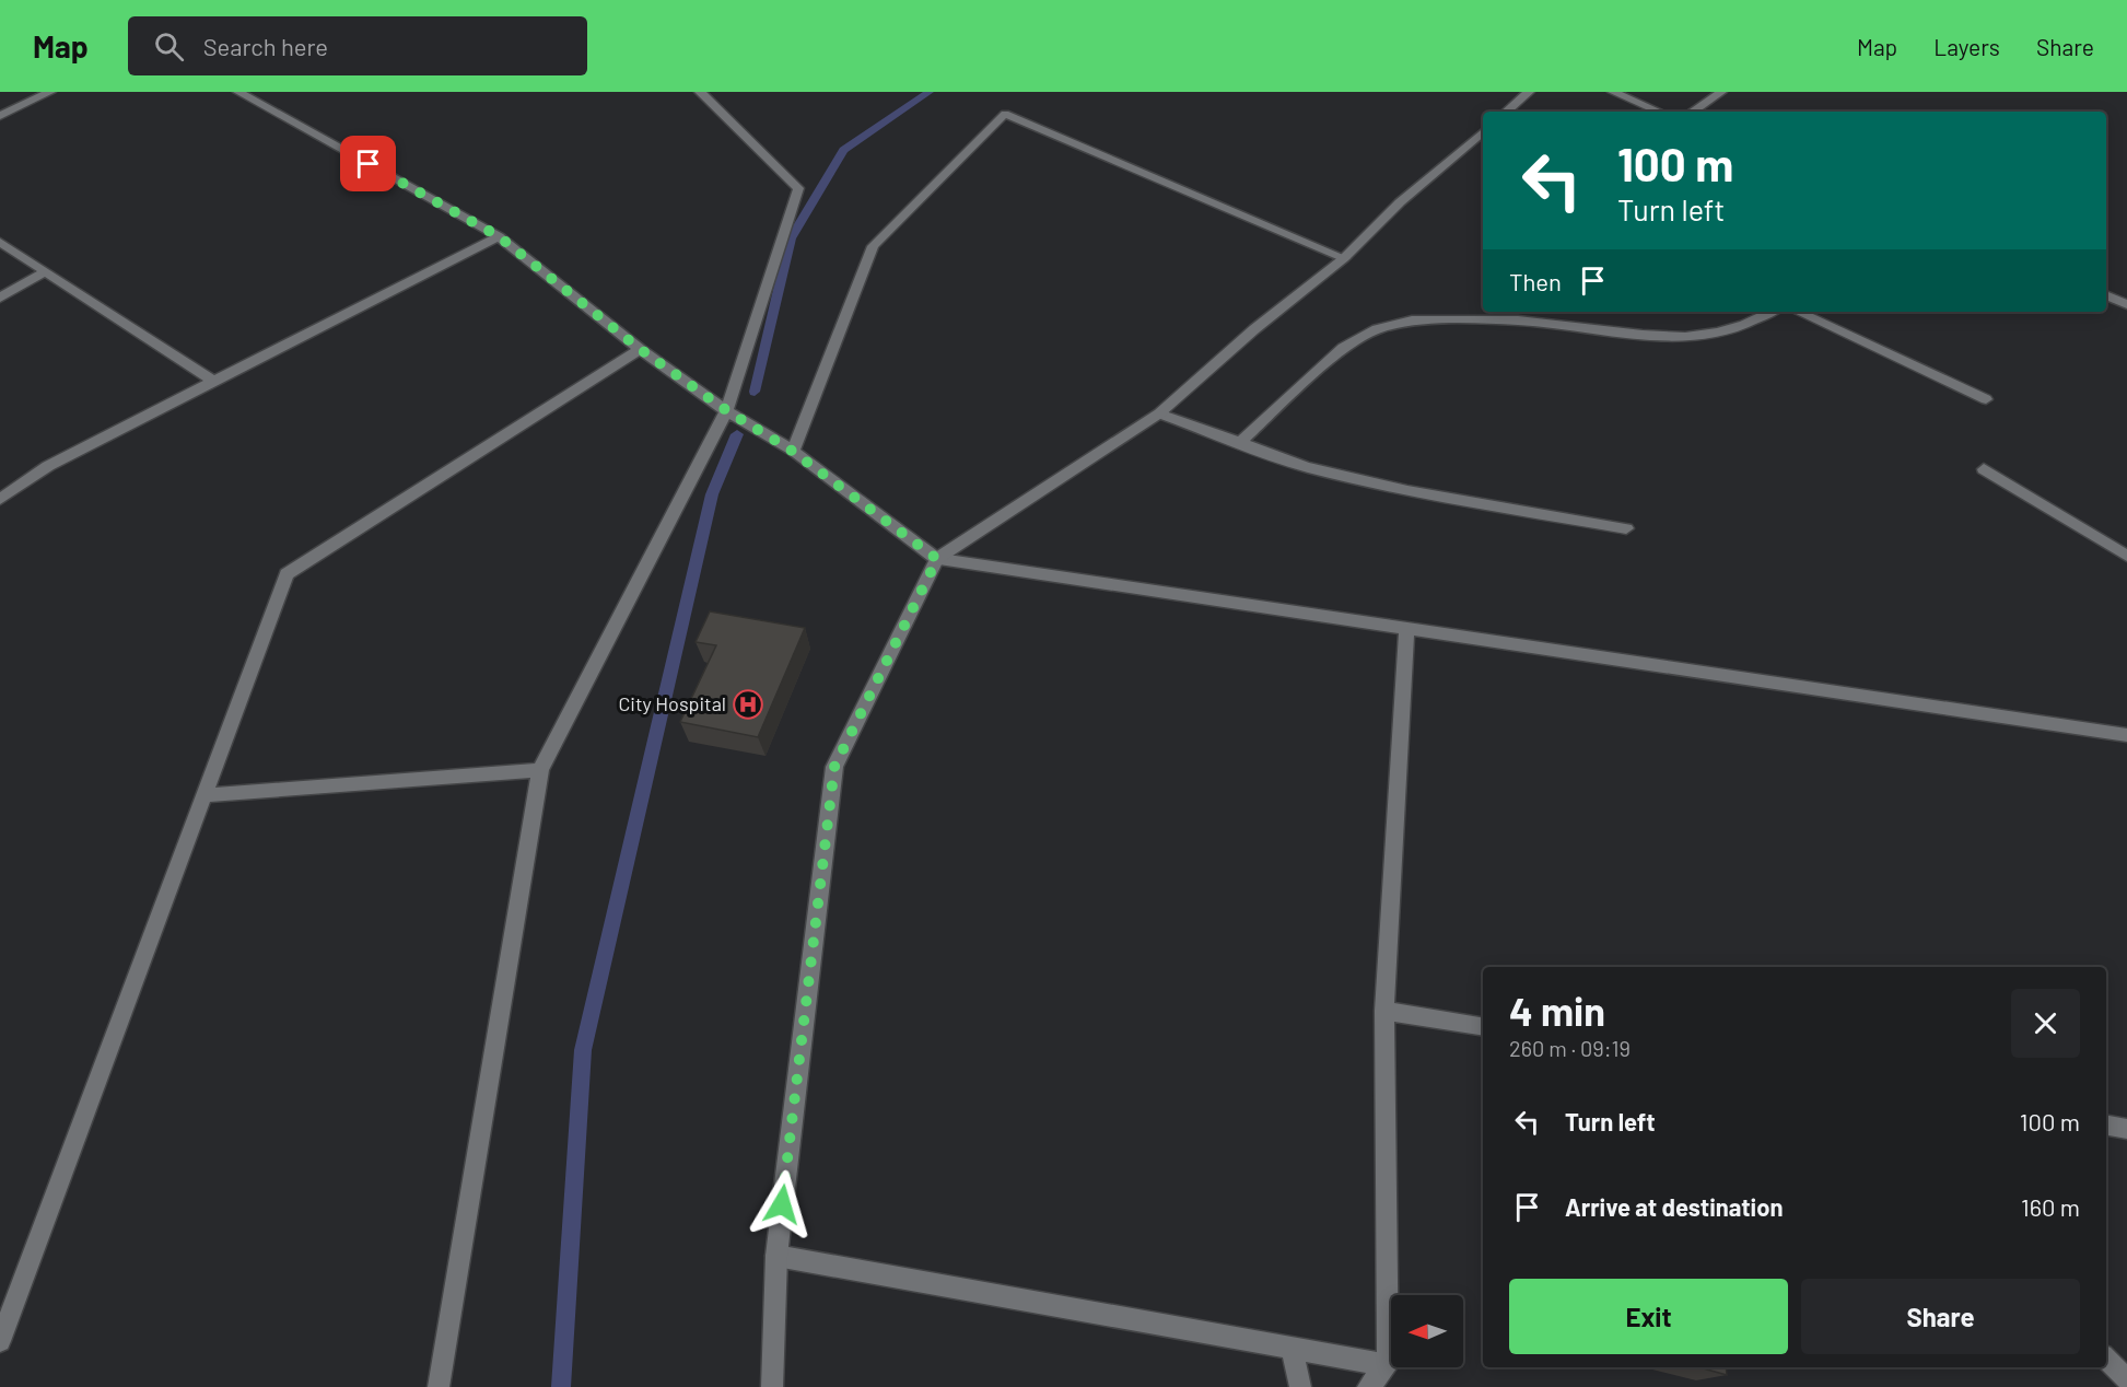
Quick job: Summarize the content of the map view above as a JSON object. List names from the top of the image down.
{
  "places": {
    "hospital": ["City Hospital"]
  },
  "north": "left",
  "page": {
    "header": "Map",
    "search": "Search here",
    "nav": ["Map", "Layers", "Share"],
    "turn": ["100 m", "Turn left"],
    "then": "Then",
    "heading": ["4 min", "260 m · 09:19"],
    "list": [
      {
        "name": "Turn left",
        "value": "100 m"
      },
      {
        "name": "Arrive at destination",
        "value": "160 m"
      }
    ],
    "buttons": ["Exit", "Share"]
  }
}
